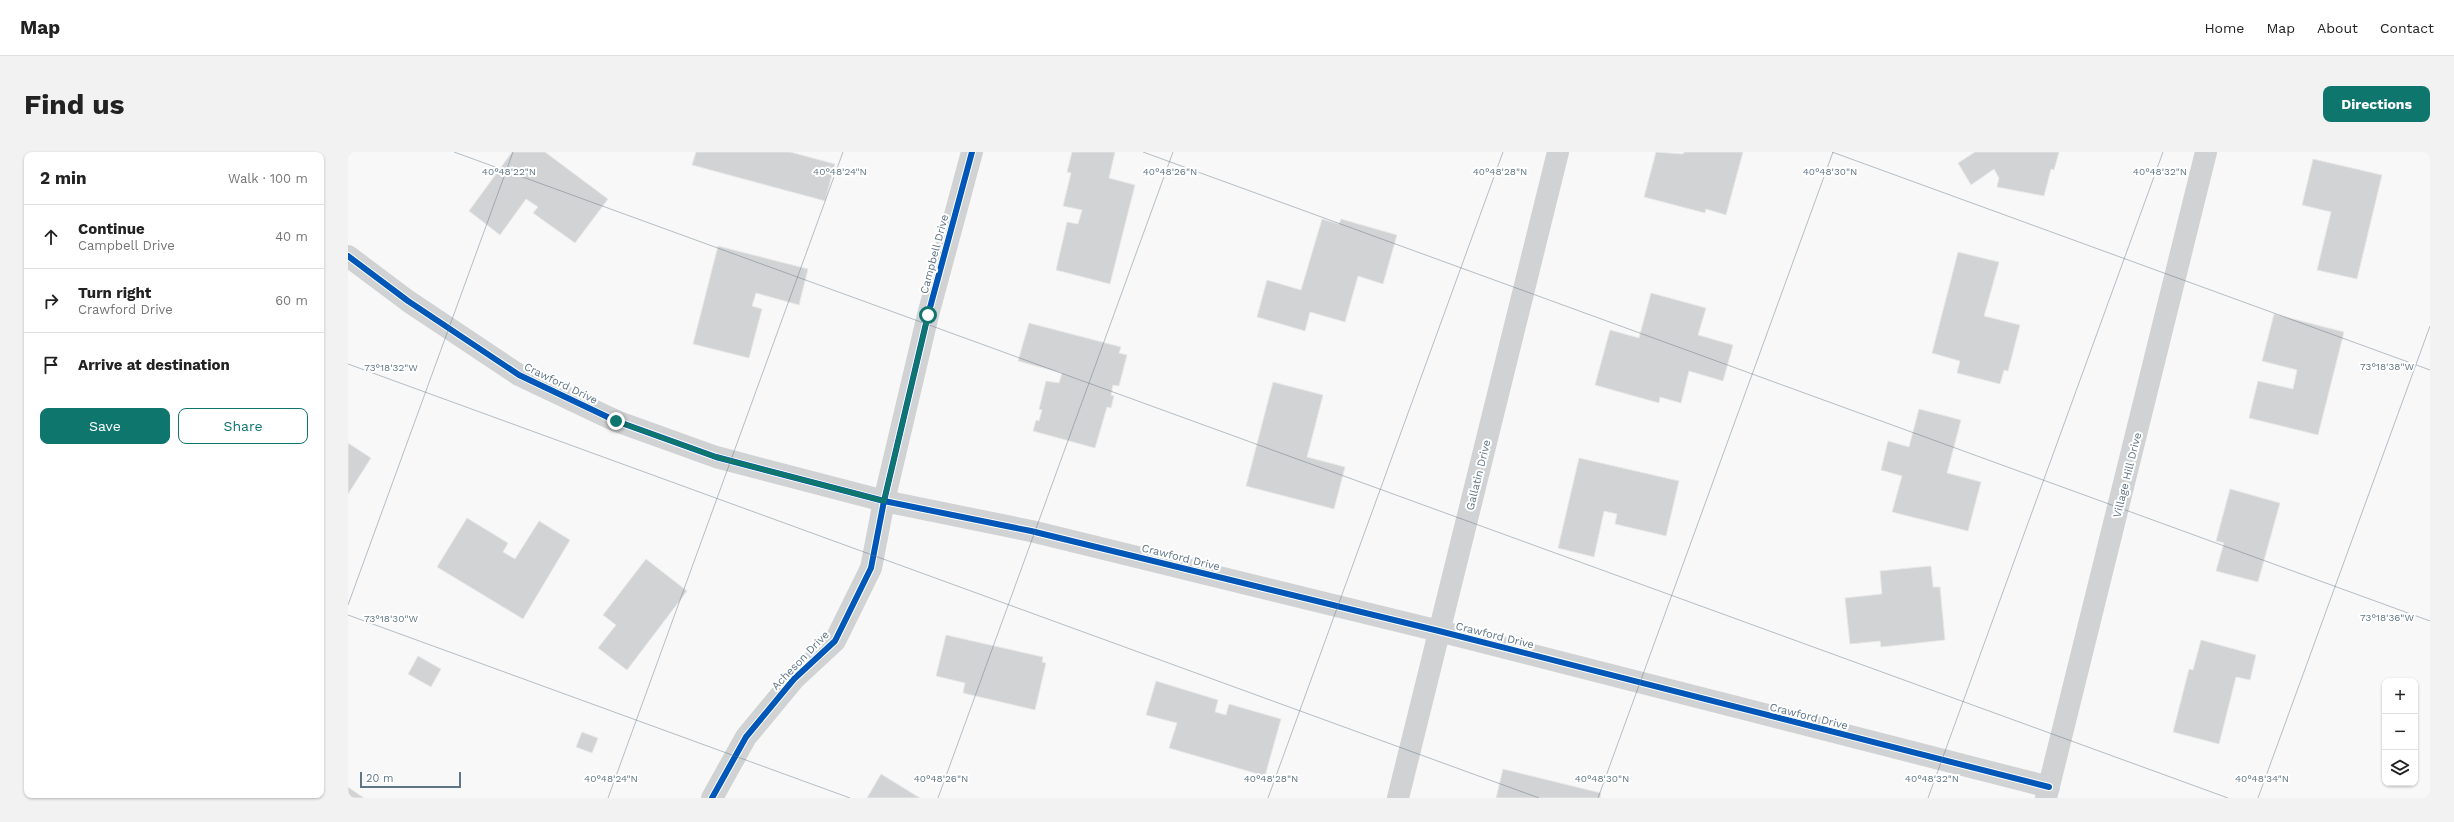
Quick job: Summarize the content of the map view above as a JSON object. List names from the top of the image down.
{
  "streets": {
    "street": [
      "Campbell Drive",
      "Crawford Drive",
      "Gallatin Drive",
      "Village Hill Drive",
      "Acheson Drive"
    ]
  },
  "crossings": [
    ["Campbell Drive", "Crawford Drive"],
    ["Campbell Drive", "Acheson Drive"],
    ["Crawford Drive", "Gallatin Drive"],
    ["Crawford Drive", "Village Hill Drive"],
    ["Crawford Drive", "Acheson Drive"]
  ],
  "scale_bar": "20 m",
  "page": {
    "header": "Map",
    "nav": [
      "Home",
      "Map",
      "About",
      "Contact"
    ],
    "buttons": [
      "Directions",
      ["Save", "Share"]
    ],
    "title": "Find us",
    "heading": ["2 min", "Walk · 100 m"],
    "list": [
      ["Continue", "Campbell Drive", "40 m"],
      ["Turn right", "Crawford Drive", "60 m"],
      "Arrive at destination"
    ],
    "map_buttons": ["+", "−"],
    "scale": "20 m"
  },
  "coordinates": [
    "40°48'22\"N",
    "40°48'24\"N",
    "40°48'26\"N",
    "40°48'28\"N",
    "40°48'30\"N",
    "40°48'32\"N",
    "73°18'38\"W",
    "73°18'32\"W",
    "73°18'36\"W",
    "73°18'30\"W",
    "40°48'34\"N"
  ]
}
